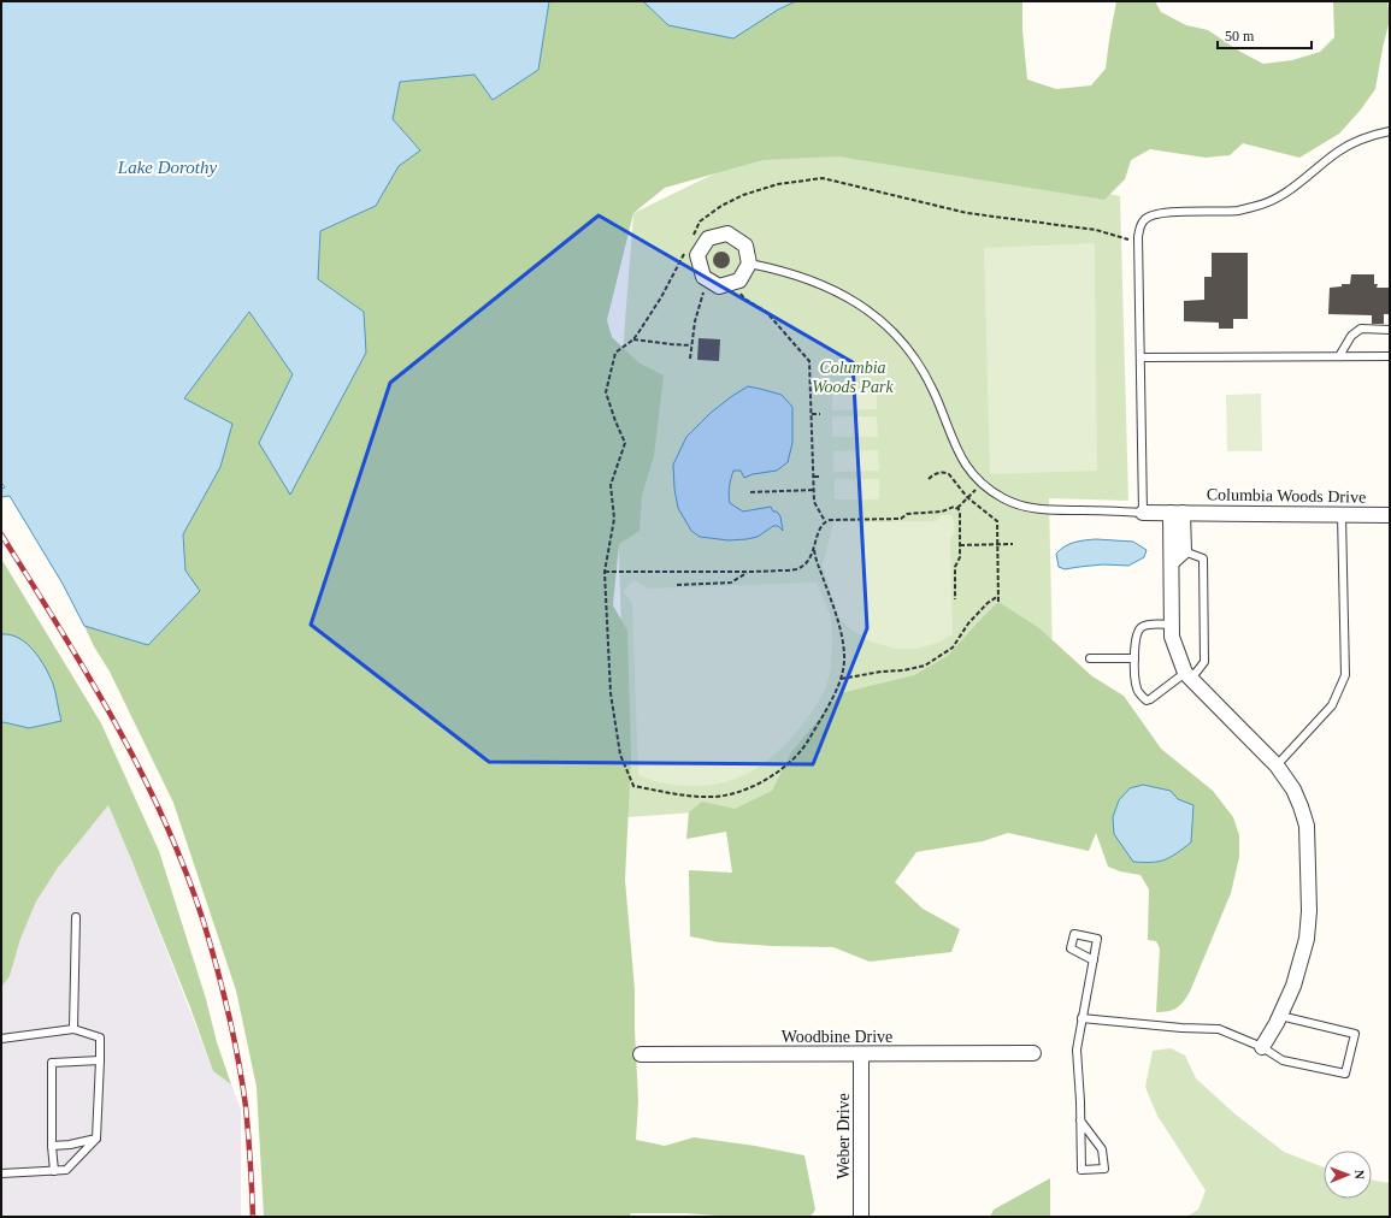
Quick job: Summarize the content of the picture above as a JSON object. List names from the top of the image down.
{
  "streets": {
    "street": ["Columbia Woods Drive", "Woodbine Drive", "Weber Drive"]
  },
  "crossings": [
    ["Woodbine Drive", "Weber Drive"]
  ],
  "water": ["Lake Dorothy"],
  "parks": ["Columbia Woods Park"],
  "scale_bar": "50 m",
  "north": "right"
}
